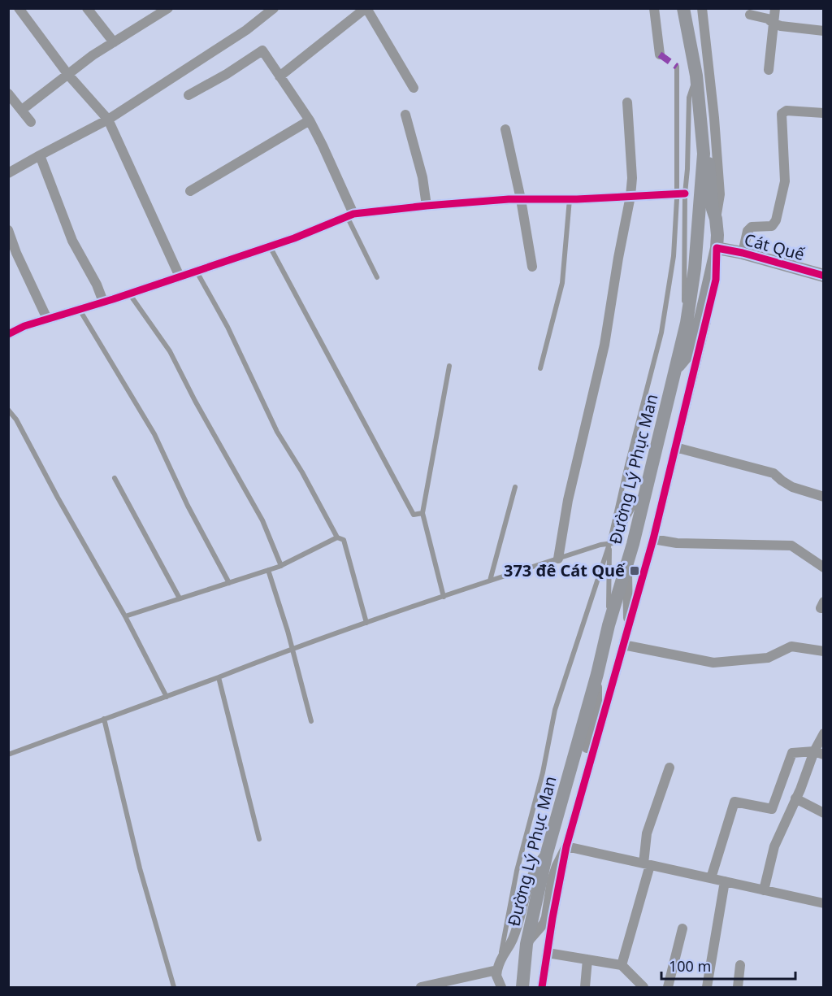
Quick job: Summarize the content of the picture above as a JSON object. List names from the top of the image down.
{
  "streets": {
    "main road": ["Cát Quế", "Đường Lý Phục Man"]
  },
  "places": {
    "transit": ["373 đê Cát Quế"]
  },
  "scale_bar": "100 m"
}
